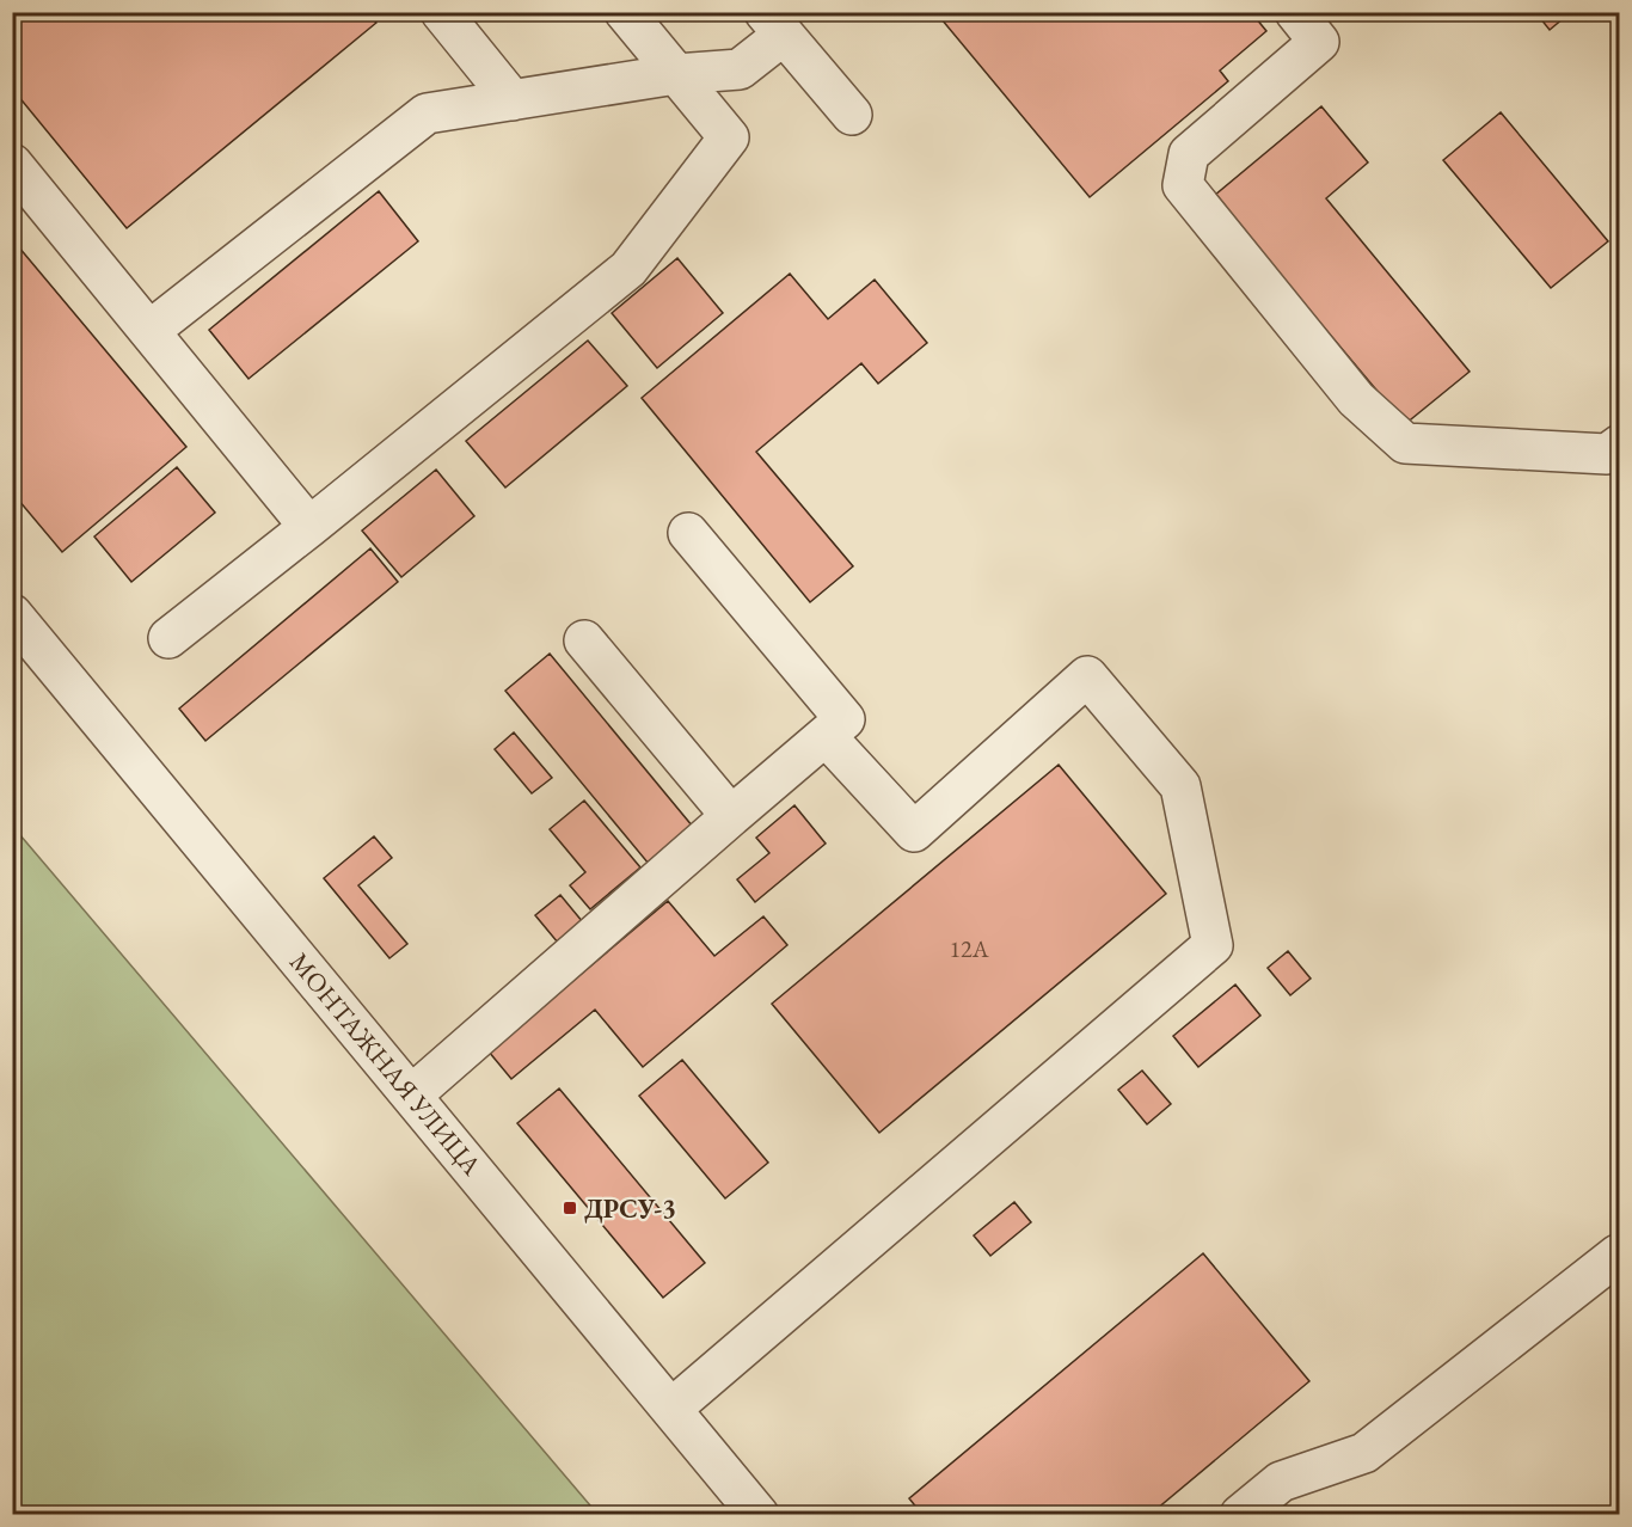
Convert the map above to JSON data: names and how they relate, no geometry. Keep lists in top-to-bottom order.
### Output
{
  "streets": {
    "street": ["МОНТАЖНАЯ УЛИЦА"]
  },
  "places": {
    "transit": ["ДРСУ-3"]
  },
  "house_numbers": ["12А"]
}
